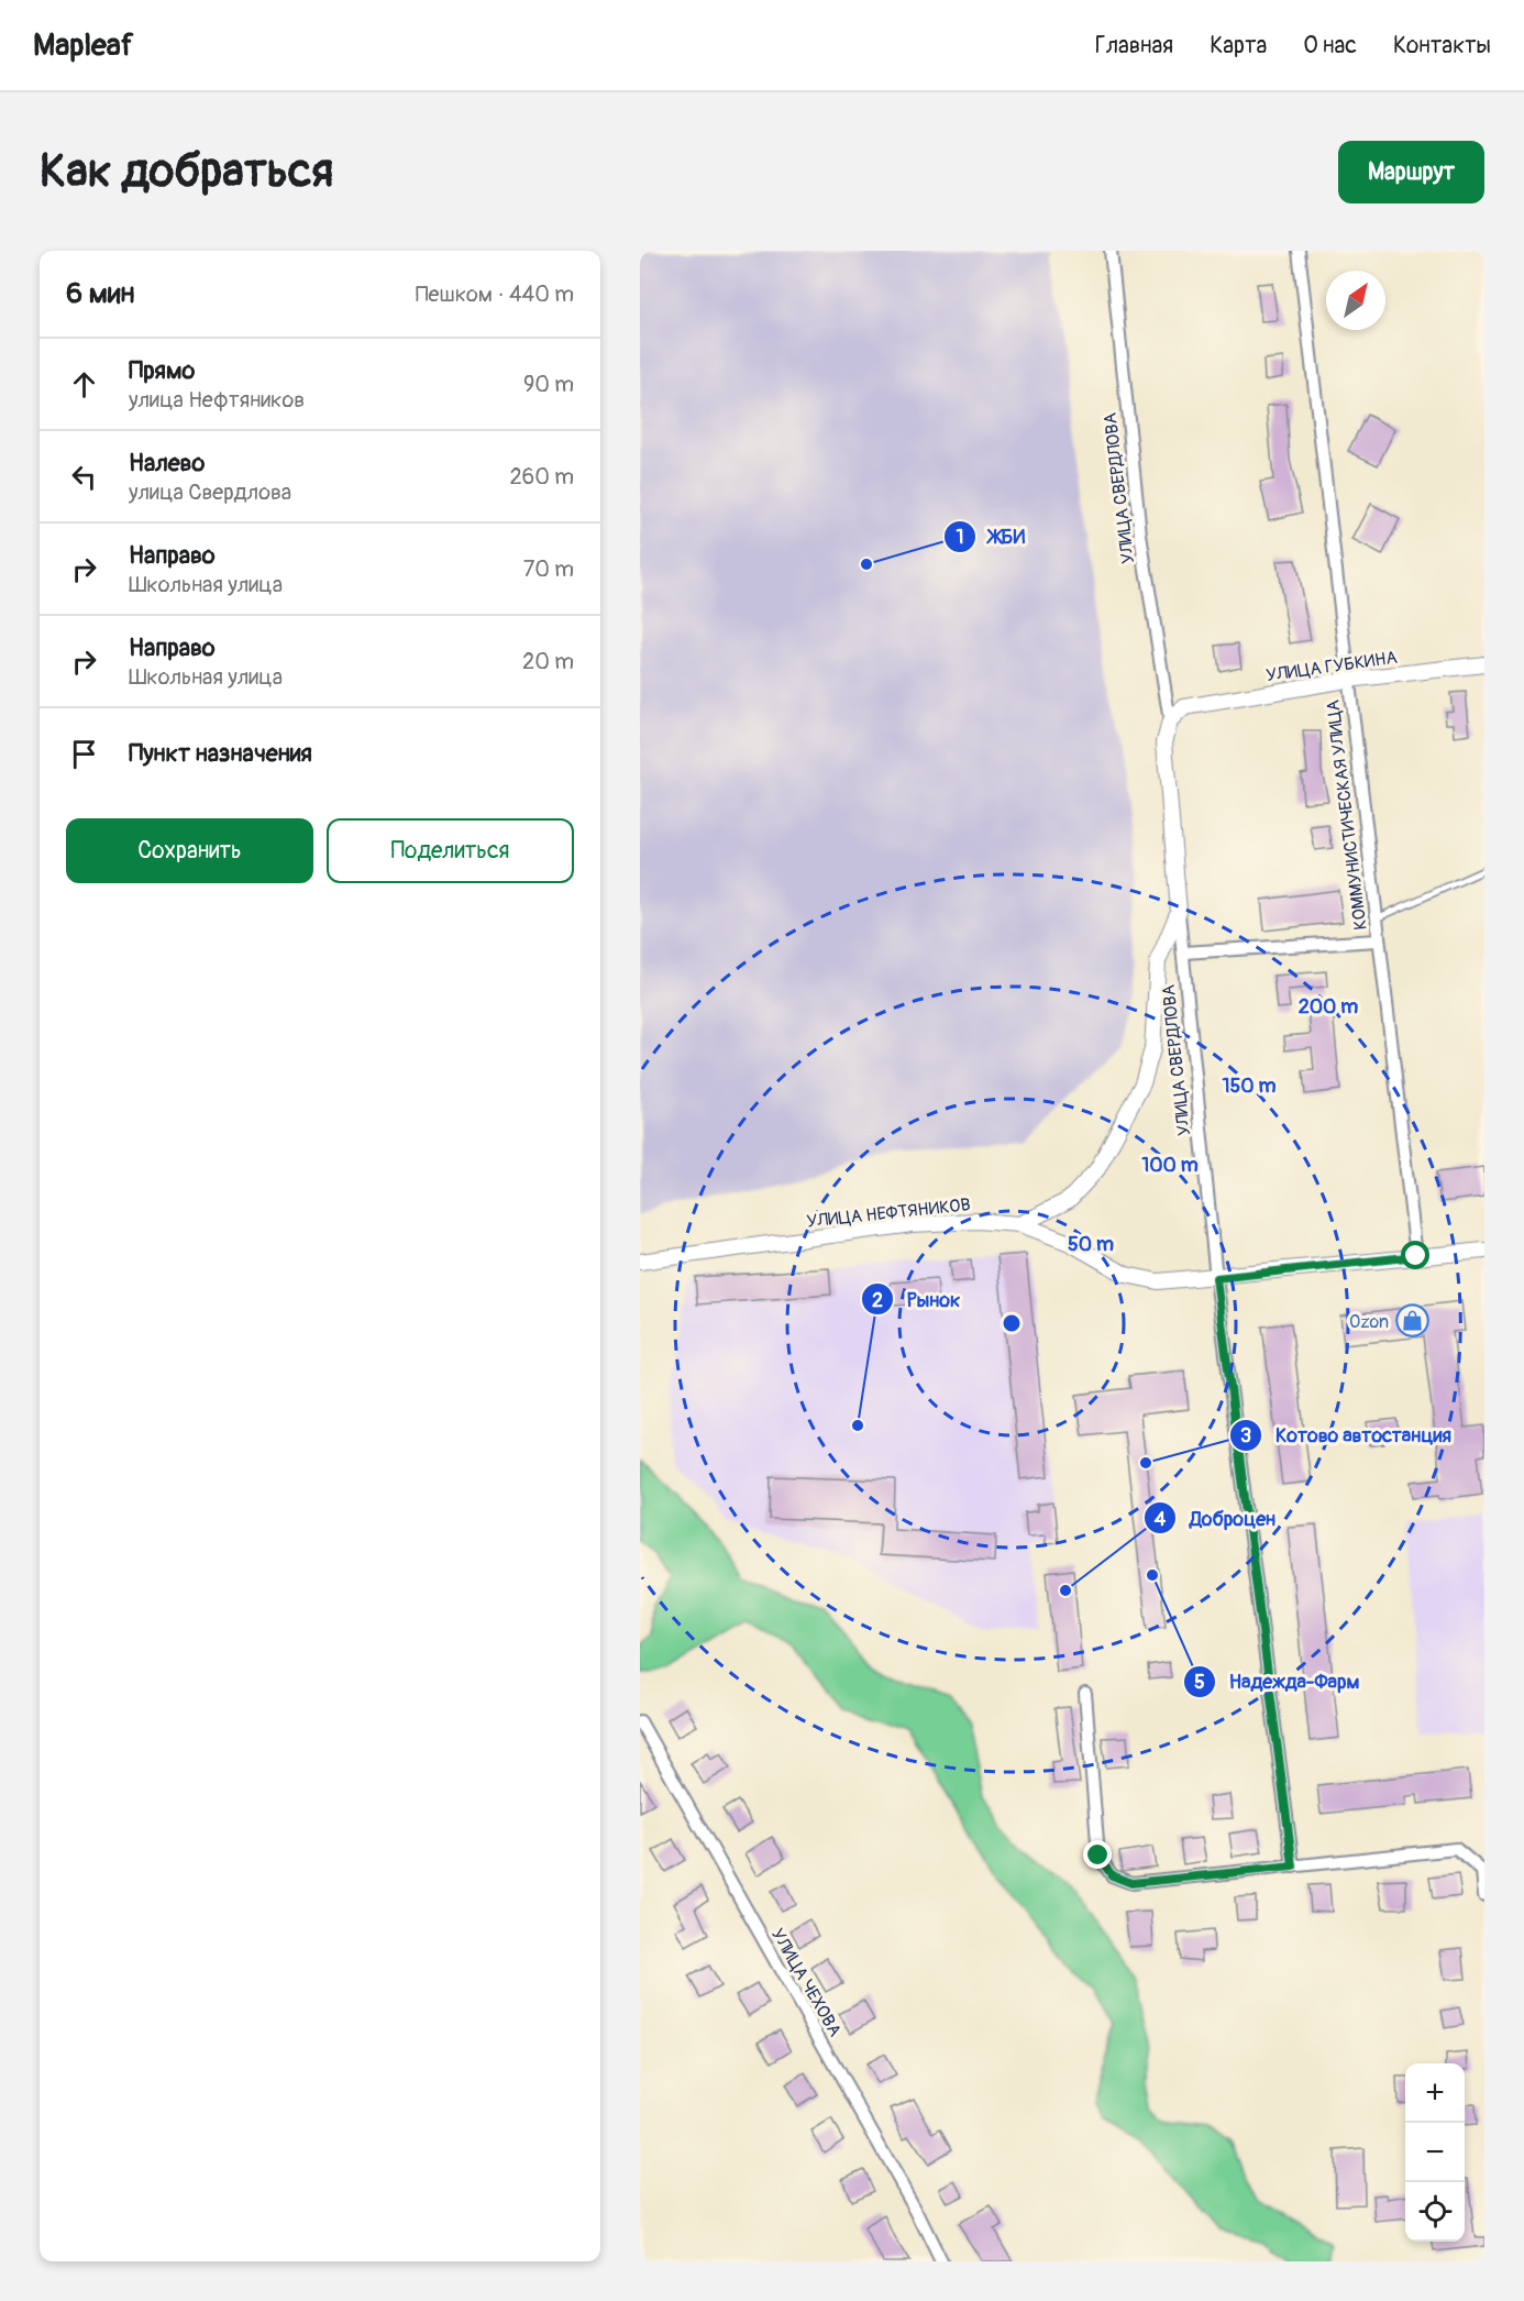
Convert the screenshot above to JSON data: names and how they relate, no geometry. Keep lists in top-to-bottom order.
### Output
{
  "streets": {
    "street": [
      "УЛИЦА СВЕРДЛОВА",
      "УЛИЦА ГУБКИНА",
      "КОММУНИСТИЧЕСКАЯ УЛИЦА",
      "УЛИЦА НЕФТЯНИКОВ",
      "УЛИЦА ЧЕХОВА"
    ]
  },
  "crossings": [
    ["УЛИЦА СВЕРДЛОВА", "УЛИЦА ГУБКИНА"],
    ["УЛИЦА СВЕРДЛОВА", "УЛИЦА НЕФТЯНИКОВ"],
    ["УЛИЦА ГУБКИНА", "КОММУНИСТИЧЕСКАЯ УЛИЦА"],
    ["КОММУНИСТИЧЕСКАЯ УЛИЦА", "УЛИЦА НЕФТЯНИКОВ"]
  ],
  "places": {
    "other": [
      "ЖБИ",
      "Рынок",
      "Котово автостанция",
      "Надежда-Фарм",
      "Доброцен"
    ],
    "shop": ["Ozon"]
  },
  "north": "top right",
  "page": {
    "header": "Mapleaf",
    "nav": [
      "Главная",
      "Карта",
      "О нас",
      "Контакты"
    ],
    "buttons": [
      "Маршрут",
      ["Сохранить", "Поделиться"]
    ],
    "title": "Как добраться",
    "heading": ["6 мин", "Пешком · 440 m"],
    "list": [
      ["Прямо", "улица Нефтяников", "90 m"],
      ["Налево", "улица Свердлова", "260 m"],
      ["Направо", "Школьная улица", "70 m"],
      ["Направо", "Школьная улица", "20 m"],
      "Пункт назначения"
    ],
    "map_buttons": ["+", "−"]
  },
  "rings": [
    "200 m",
    "150 m",
    "100 m",
    "50 m"
  ]
}
